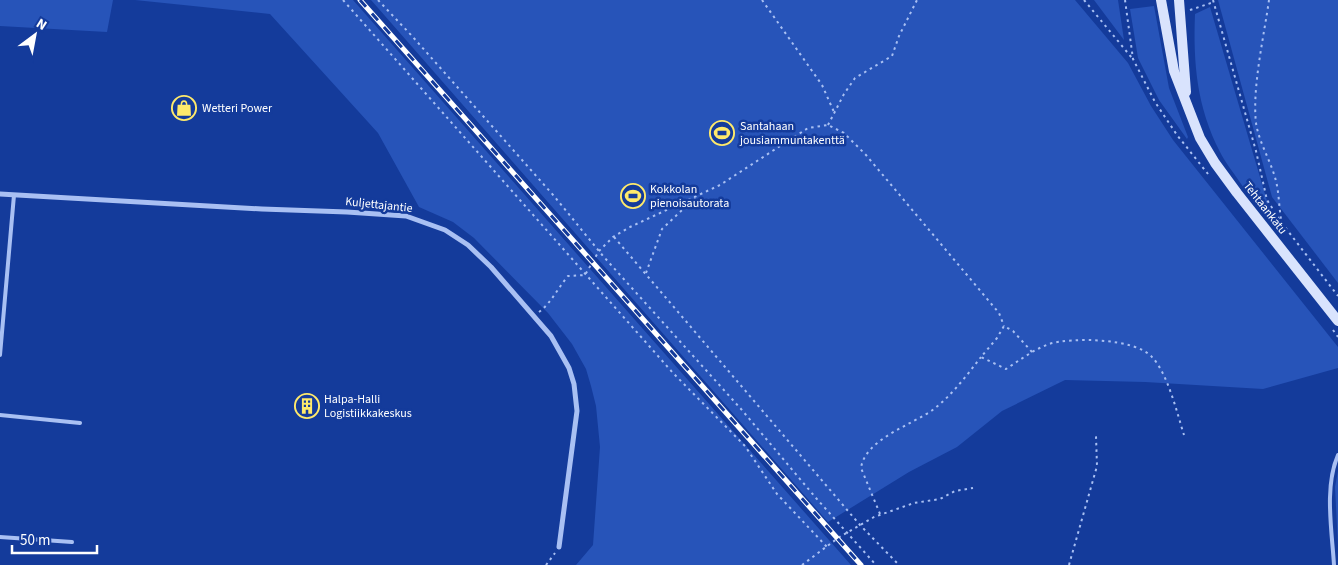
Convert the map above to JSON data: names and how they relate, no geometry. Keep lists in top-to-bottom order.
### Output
{
  "streets": {
    "main road": ["Tehtaankatu"],
    "street": ["Kuljettajantie"]
  },
  "places": {
    "shop": ["Wetteri Power"],
    "sports": ["Santahaan jousiammuntakenttä", "Kokkolan pienoisautorata"],
    "building": ["Halpa-Halli Logistiikkakeskus"]
  },
  "scale_bar": "50 m",
  "north": "top right"
}
